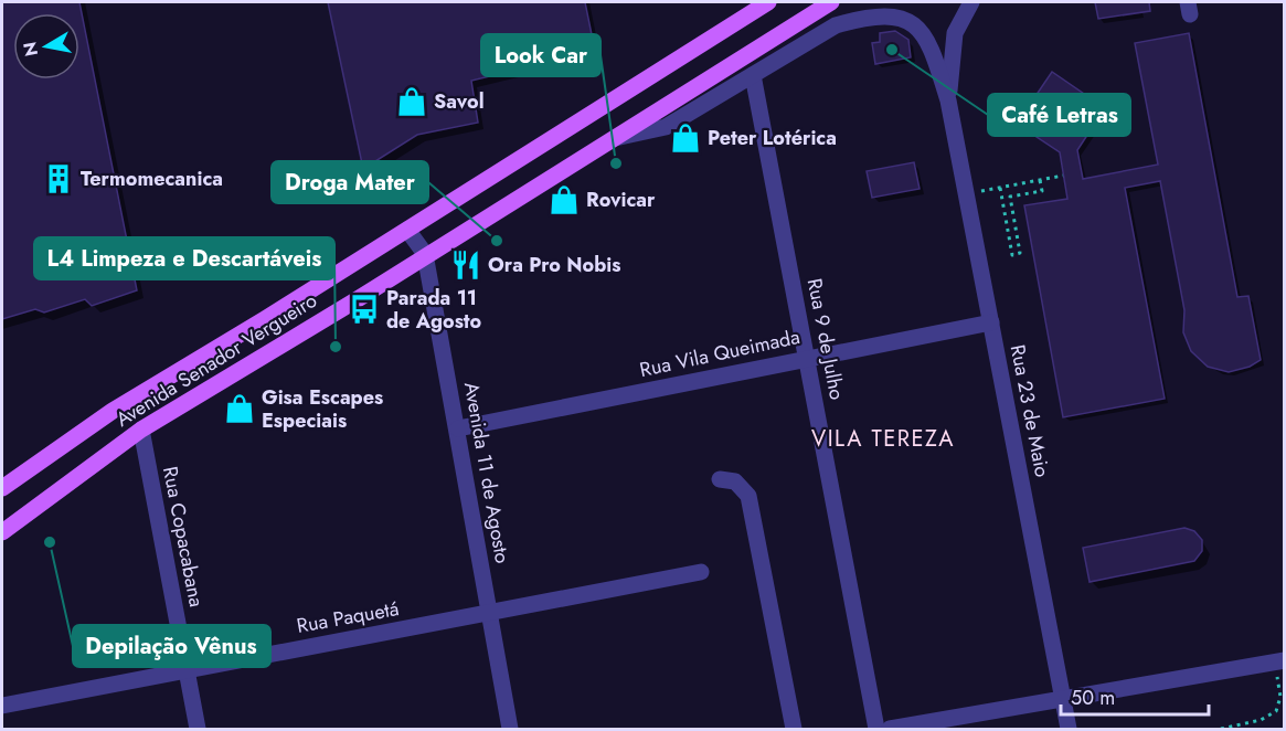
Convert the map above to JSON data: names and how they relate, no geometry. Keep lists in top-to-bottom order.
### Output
{
  "streets": {
    "main road": ["Avenida Senador Vergueiro"],
    "street": [
      "Rua 9 de Julho",
      "Rua Vila Queimada",
      "Rua 23 de Maio",
      "Avenida 11 de Agosto",
      "Rua Copacabana",
      "Rua Paquetá"
    ]
  },
  "crossings": [
    ["Rua 9 de Julho", "Rua Vila Queimada"],
    ["Rua 9 de Julho", "Rua 23 de Maio"],
    ["Rua Vila Queimada", "Rua 23 de Maio"],
    ["Rua Vila Queimada", "Avenida 11 de Agosto"],
    ["Avenida Senador Vergueiro", "Avenida 11 de Agosto"],
    ["Avenida Senador Vergueiro", "Rua Copacabana"],
    ["Avenida 11 de Agosto", "Rua Paquetá"],
    ["Rua Copacabana", "Rua Paquetá"]
  ],
  "districts": ["VILA TEREZA"],
  "places": {
    "other": [
      "Café Letras",
      "Look Car",
      "Droga Mater",
      "L4 Limpeza e Descartáveis",
      "Depilação Vênus"
    ],
    "shop": [
      "Savol",
      "Peter Lotérica",
      "Rovicar",
      "Gisa Escapes Especiais"
    ],
    "building": ["Termomecanica"],
    "restaurant": ["Ora Pro Nobis"],
    "bus stop": ["Parada 11 de Agosto"]
  },
  "scale_bar": "50 m",
  "north": "left"
}
